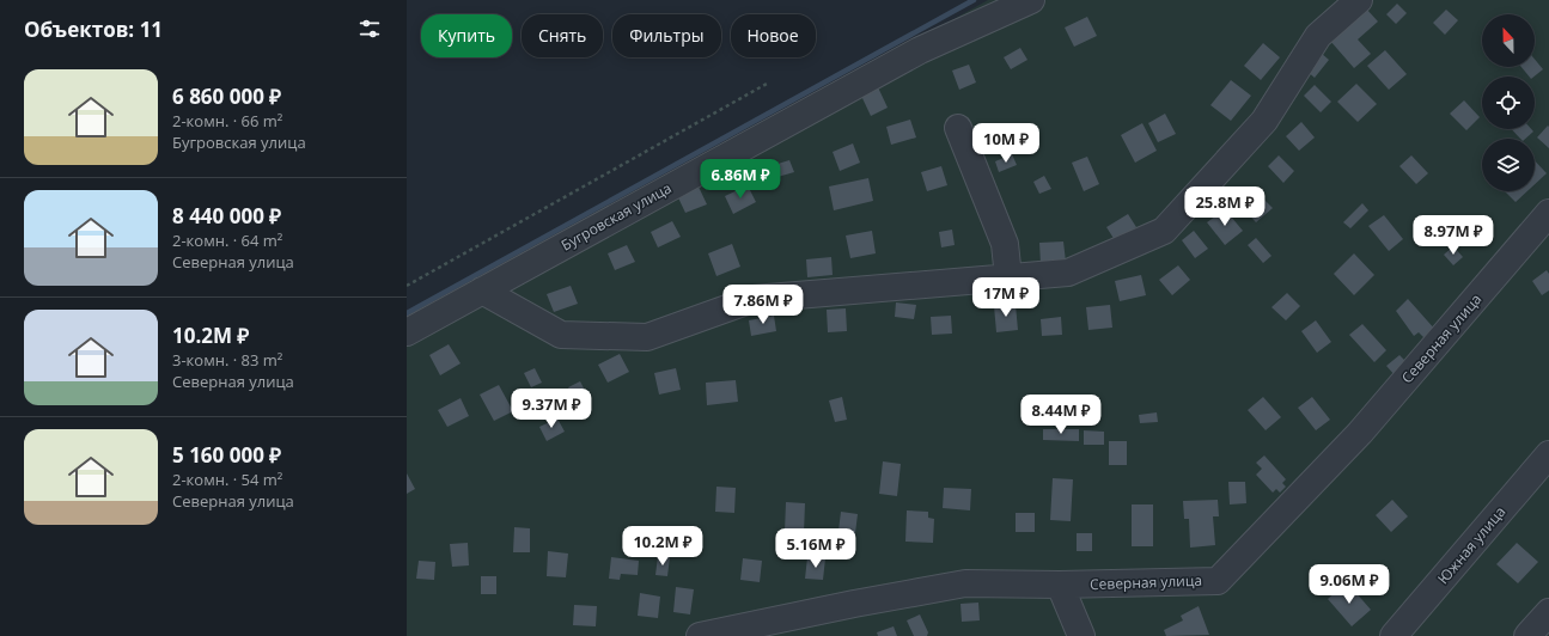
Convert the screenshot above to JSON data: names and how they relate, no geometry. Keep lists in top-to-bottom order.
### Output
{
  "streets": {
    "street": ["Бугровская улица", "Северная улица", "Южная улица"]
  },
  "north": "top",
  "page": {
    "heading": "Объектов: 11",
    "chip": [
      "Купить",
      "Снять",
      "Фильтры",
      "Новое"
    ],
    "list": [
      {
        "name": "6 860 000 ₽",
        "note": "2-комн. · 66 m² · Бугровская улица"
      },
      {
        "name": "8 440 000 ₽",
        "note": "2-комн. · 64 m² · Северная улица"
      },
      {
        "name": "10.2M ₽",
        "note": "3-комн. · 83 m² · Северная улица"
      },
      {
        "name": "5 160 000 ₽",
        "note": "2-комн. · 54 m² · Северная улица"
      }
    ],
    "price": [
      "10M ₽",
      "6.86M ₽",
      "25.8M ₽",
      "8.97M ₽",
      "17M ₽",
      "7.86M ₽",
      "9.37M ₽",
      "8.44M ₽",
      "10.2M ₽",
      "5.16M ₽",
      "9.06M ₽"
    ]
  }
}
